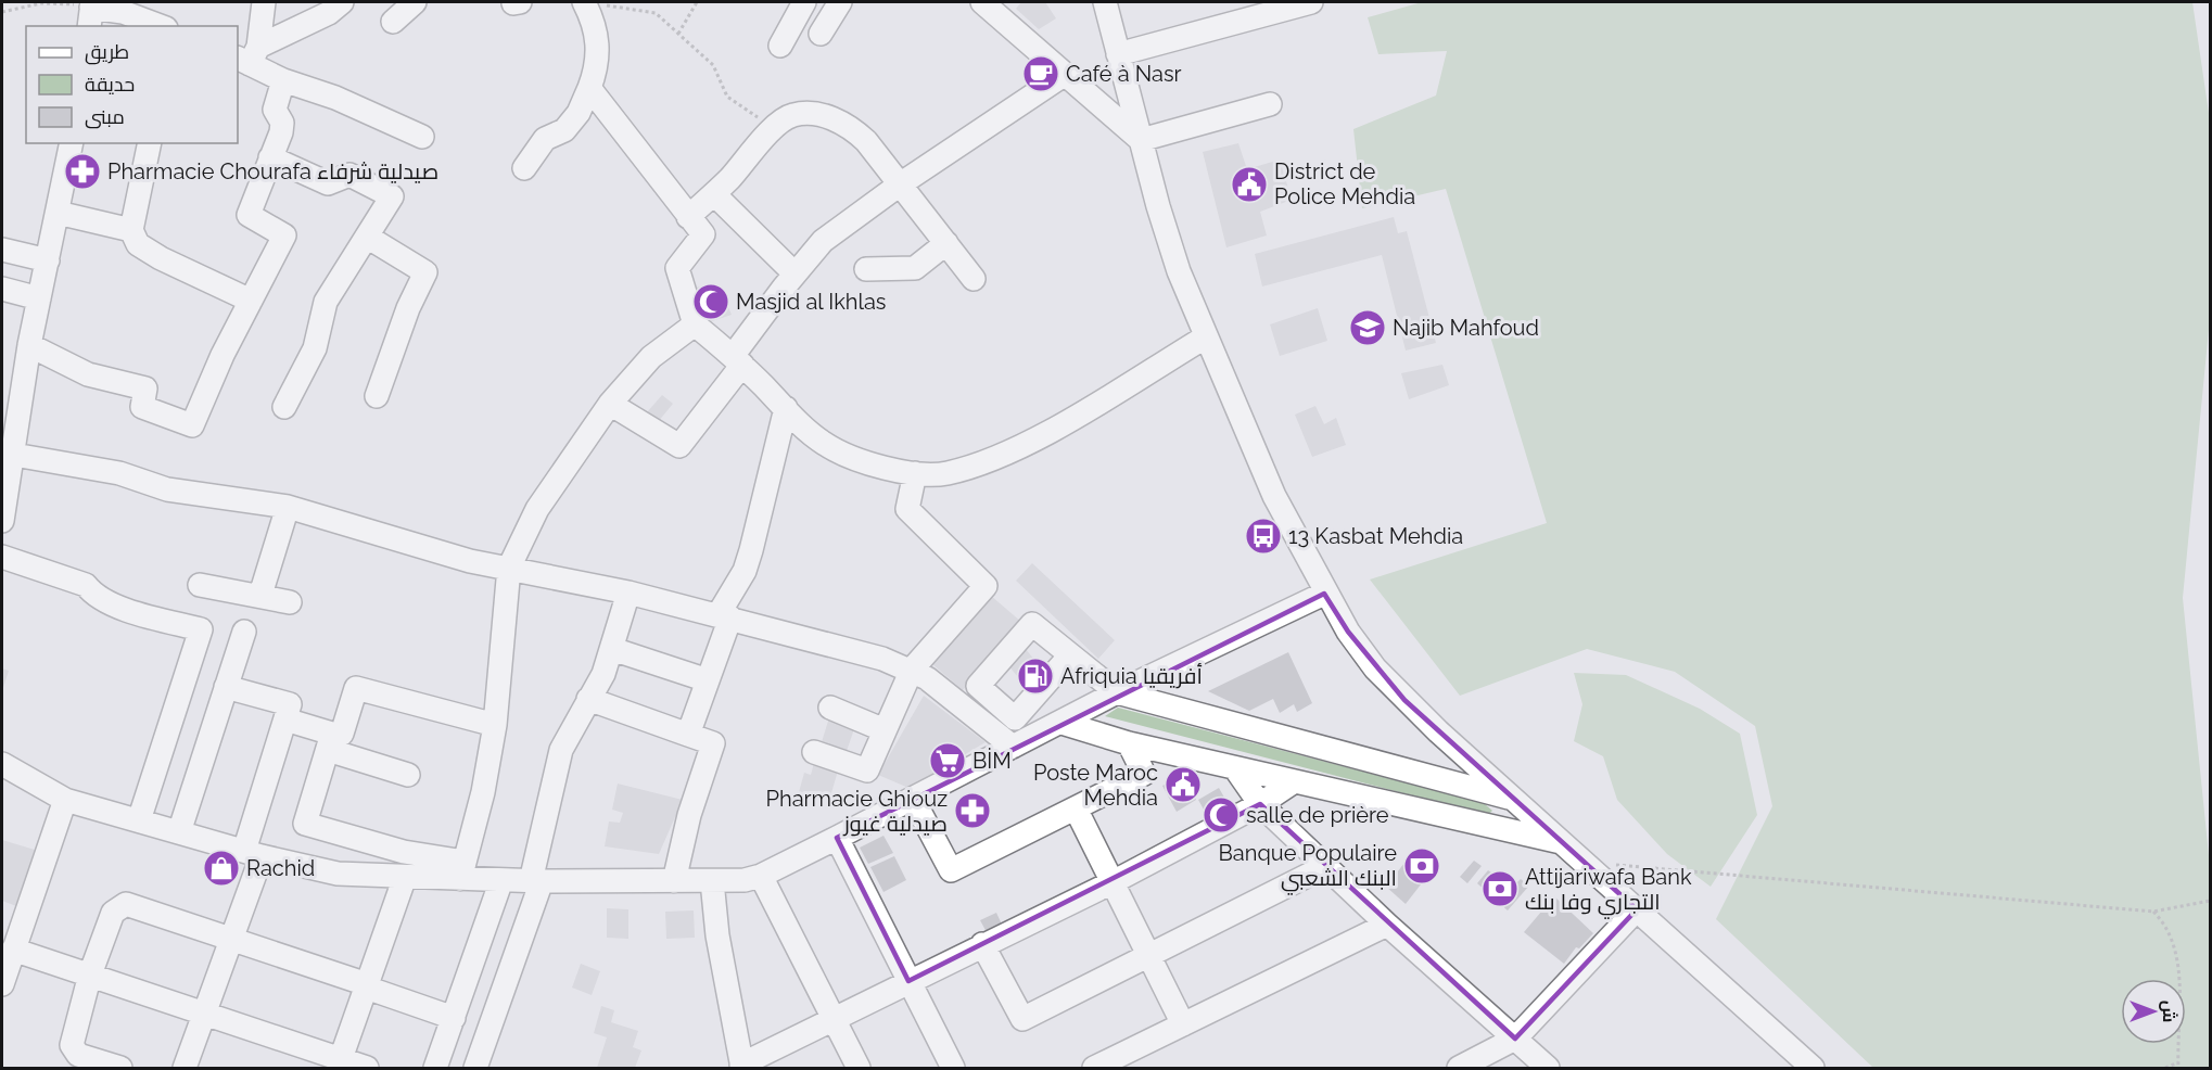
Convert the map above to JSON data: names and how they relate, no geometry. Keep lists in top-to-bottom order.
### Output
{
  "places": {
    "cafe": ["Café à Nasr"],
    "pharmacy": ["Pharmacie Chourafa صيدلية شرفاء", "Pharmacie Ghiouz صيدلية غيوز"],
    "public building": ["District de Police Mehdia", "Poste Maroc Mehdia"],
    "mosque": ["Masjid al Ikhlas", "salle de prière"],
    "school or university": ["Najib Mahfoud"],
    "bus stop": ["13 Kasbat Mehdia"],
    "fuel station": ["Afriquia أفريقيا"],
    "supermarket": ["BİM"],
    "bank": ["Banque Populaire البنك الشعبي", "Attijariwafa Bank التجاري وفا بنك"],
    "shop": ["Rachid"]
  },
  "legend": ["طريق", "حديقة", "مبنى"],
  "north": "right"
}
